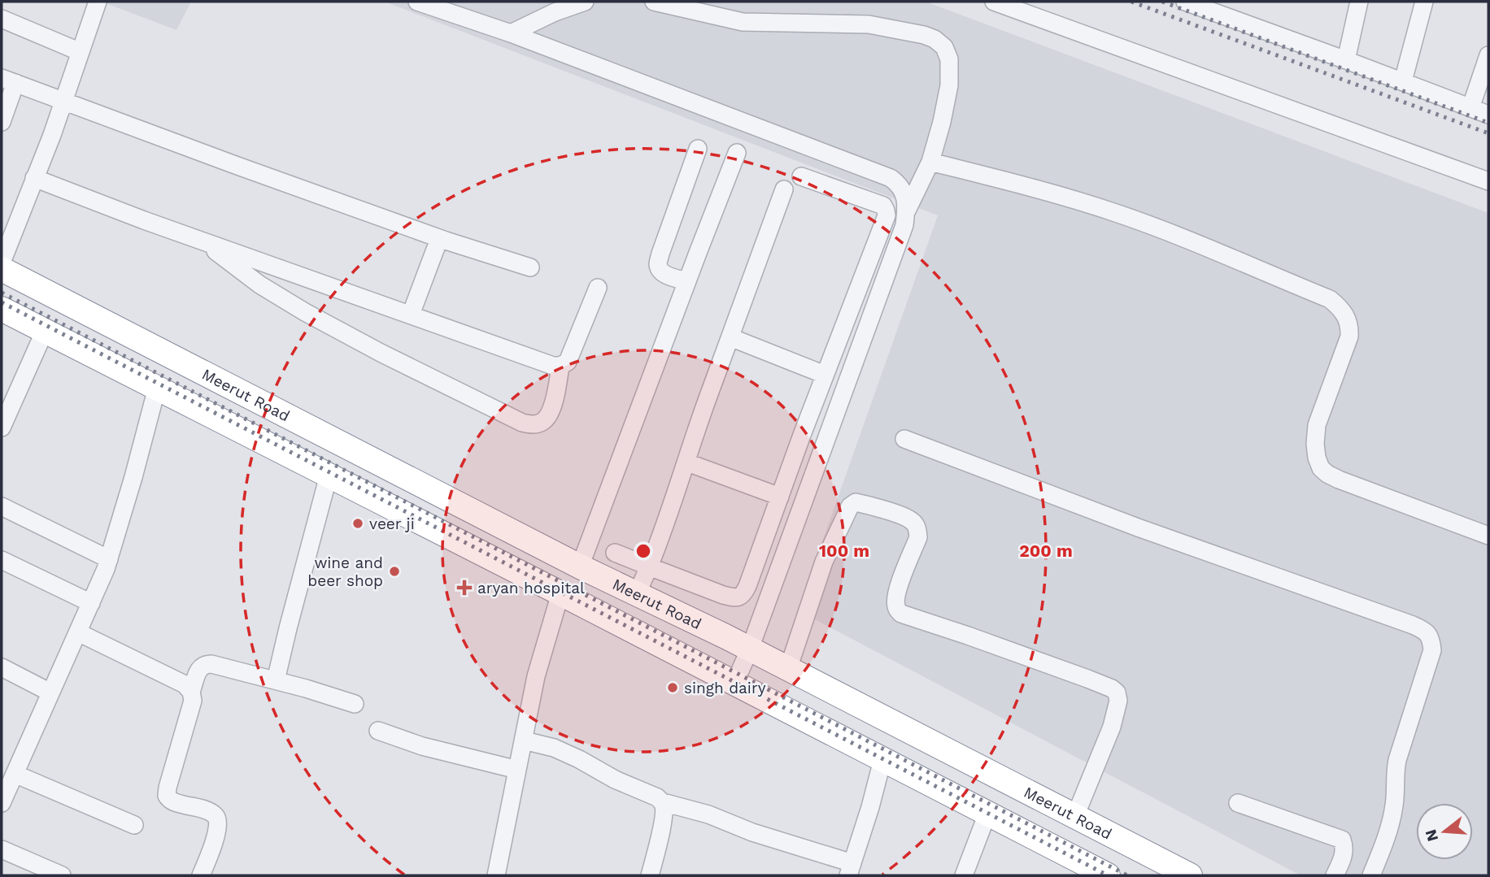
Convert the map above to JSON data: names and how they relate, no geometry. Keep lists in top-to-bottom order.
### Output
{
  "streets": {
    "highway": ["Meerut Road"]
  },
  "places": {
    "other": ["veer ji", "wine and beer shop", "singh dairy"],
    "health": ["aryan hospital"]
  },
  "north": "left",
  "rings": ["100 m", "200 m"]
}
